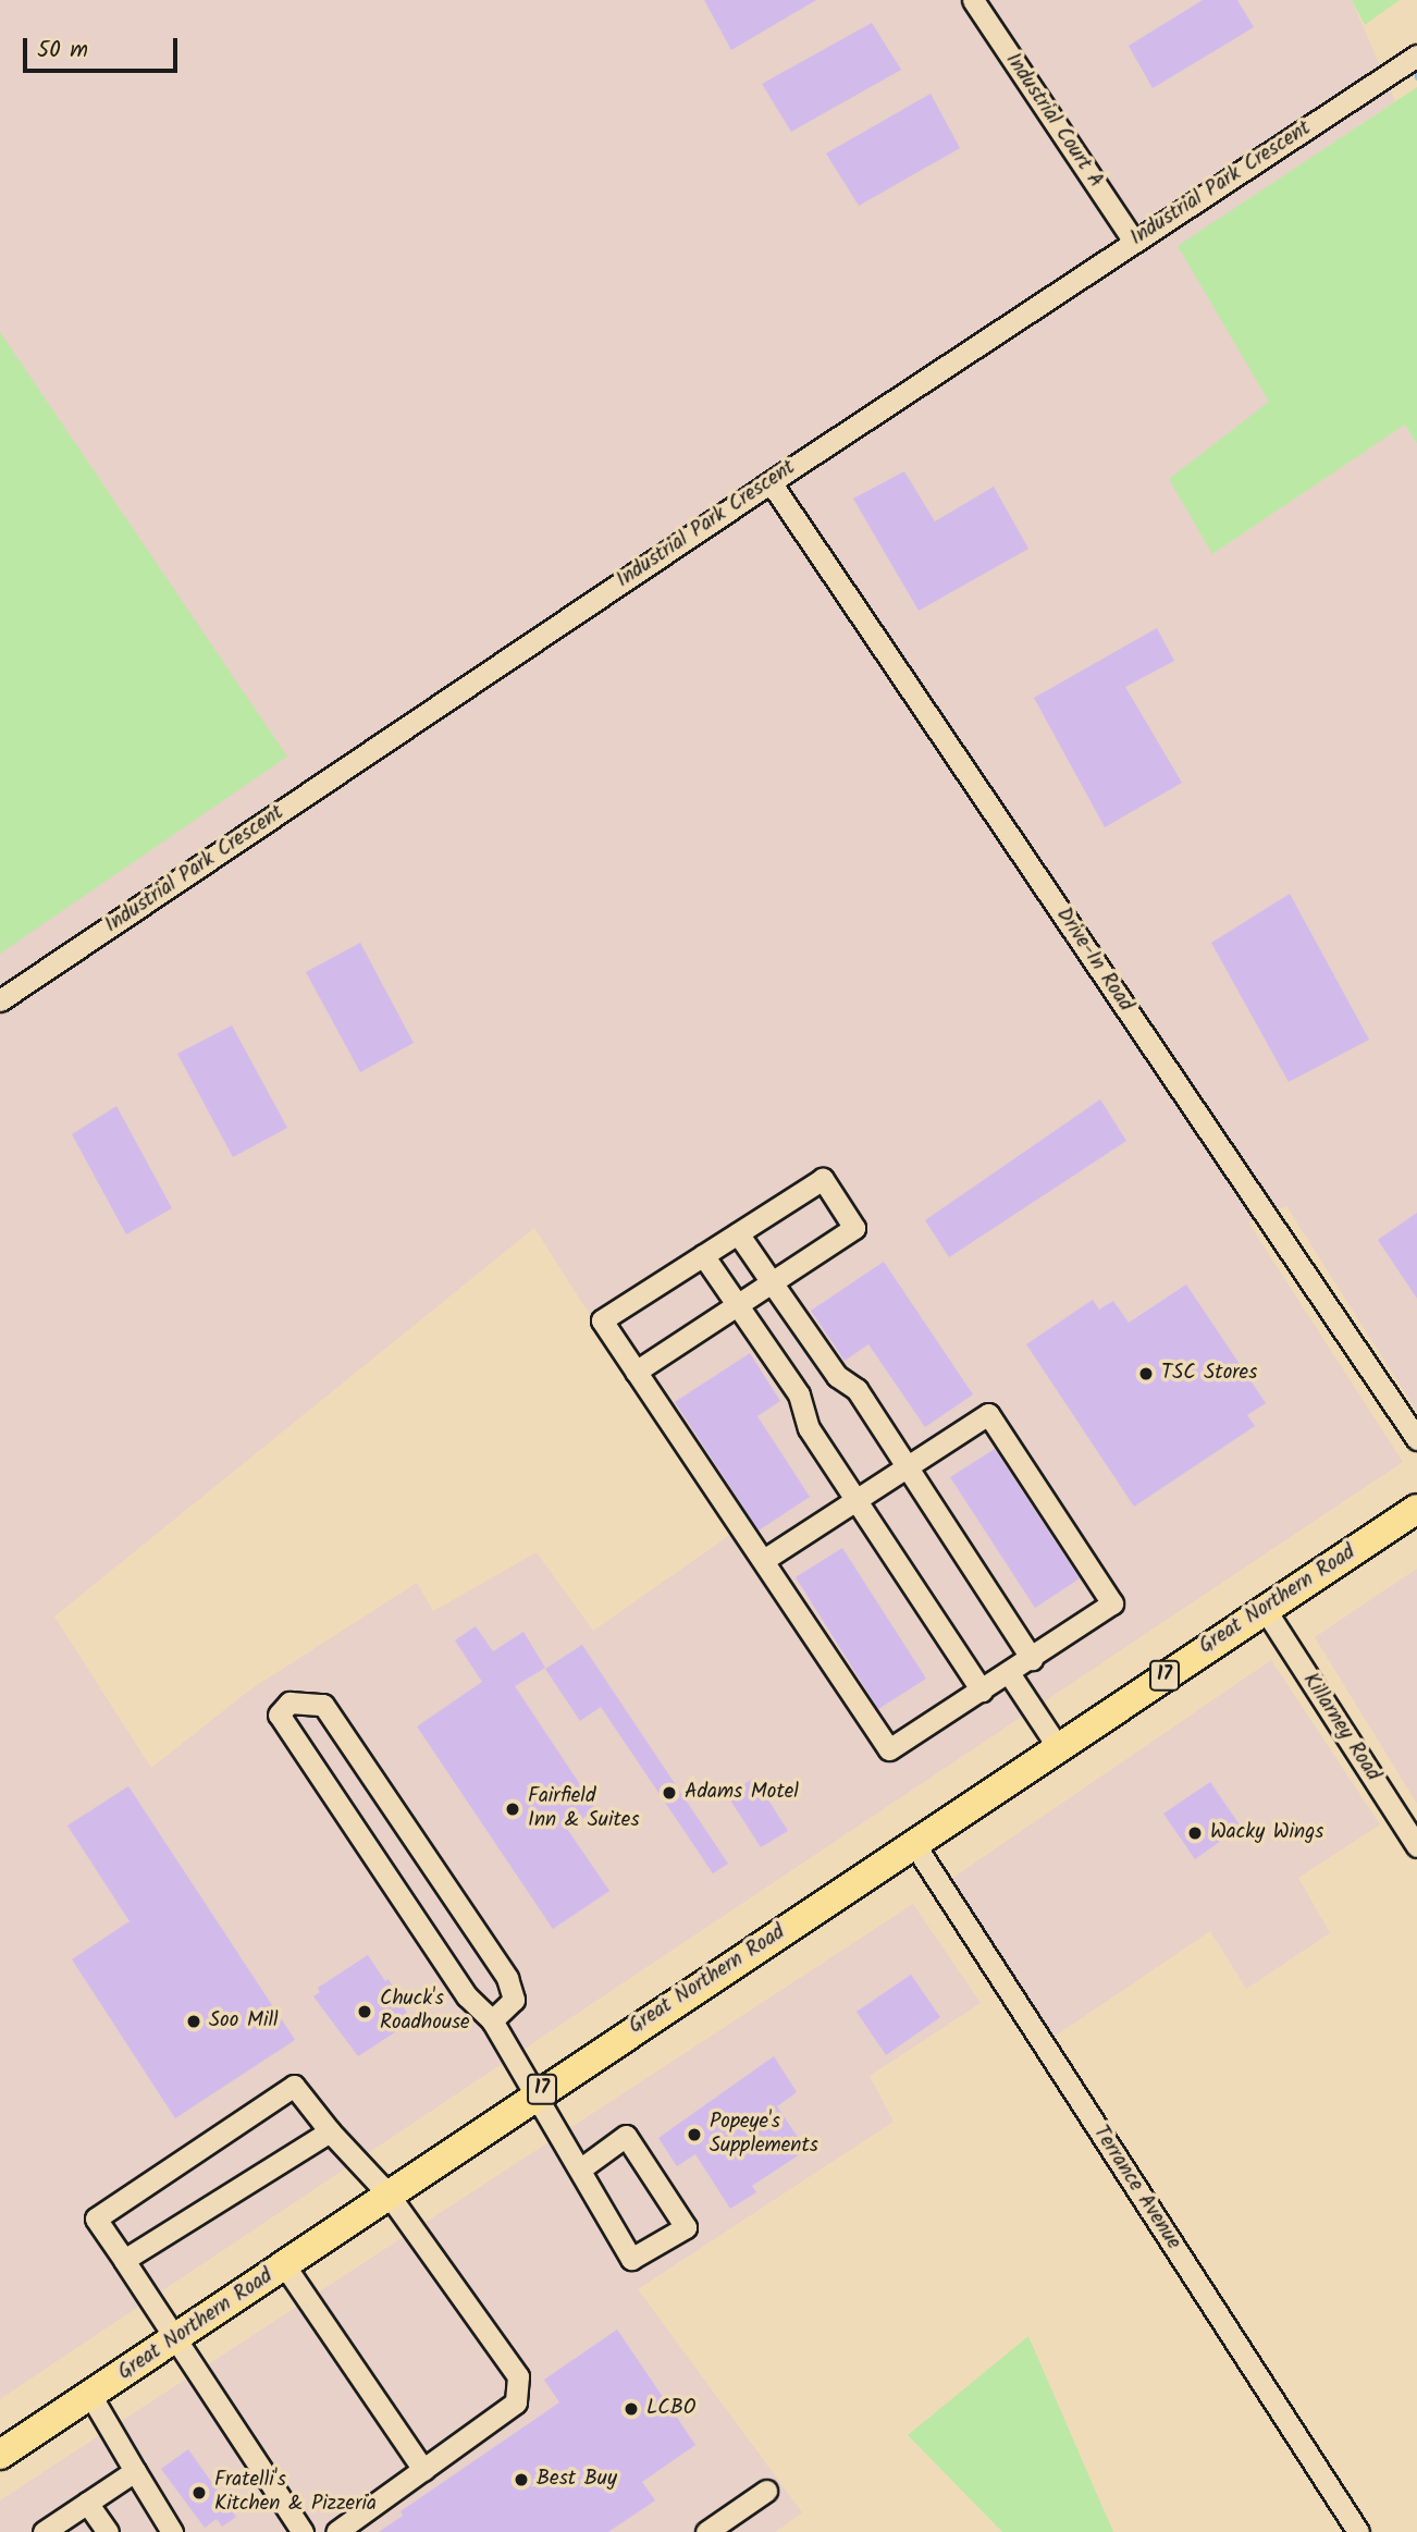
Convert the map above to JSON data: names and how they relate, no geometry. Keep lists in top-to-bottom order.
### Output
{
  "streets": {
    "highway": ["Great Northern Road", "17"],
    "street": [
      "Industrial Court A",
      "Industrial Park Crescent",
      "Drive-In Road",
      "Killarney Road",
      "Terrance Avenue"
    ]
  },
  "crossings": [
    ["Industrial Court A", "Industrial Park Crescent"],
    ["Industrial Park Crescent", "Drive-In Road"],
    ["Great Northern Road", "Killarney Road"],
    ["Great Northern Road", "Terrance Avenue"]
  ],
  "places": [
    "TSC Stores",
    "Adams Motel",
    "Fairfield Inn & Suites",
    "Wacky Wings",
    "Chuck's Roadhouse",
    "Soo Mill",
    "Popeye's Supplements",
    "LCBO",
    "Best Buy",
    "Fratelli's Kitchen & Pizzeria"
  ],
  "scale_bar": "50 m"
}
